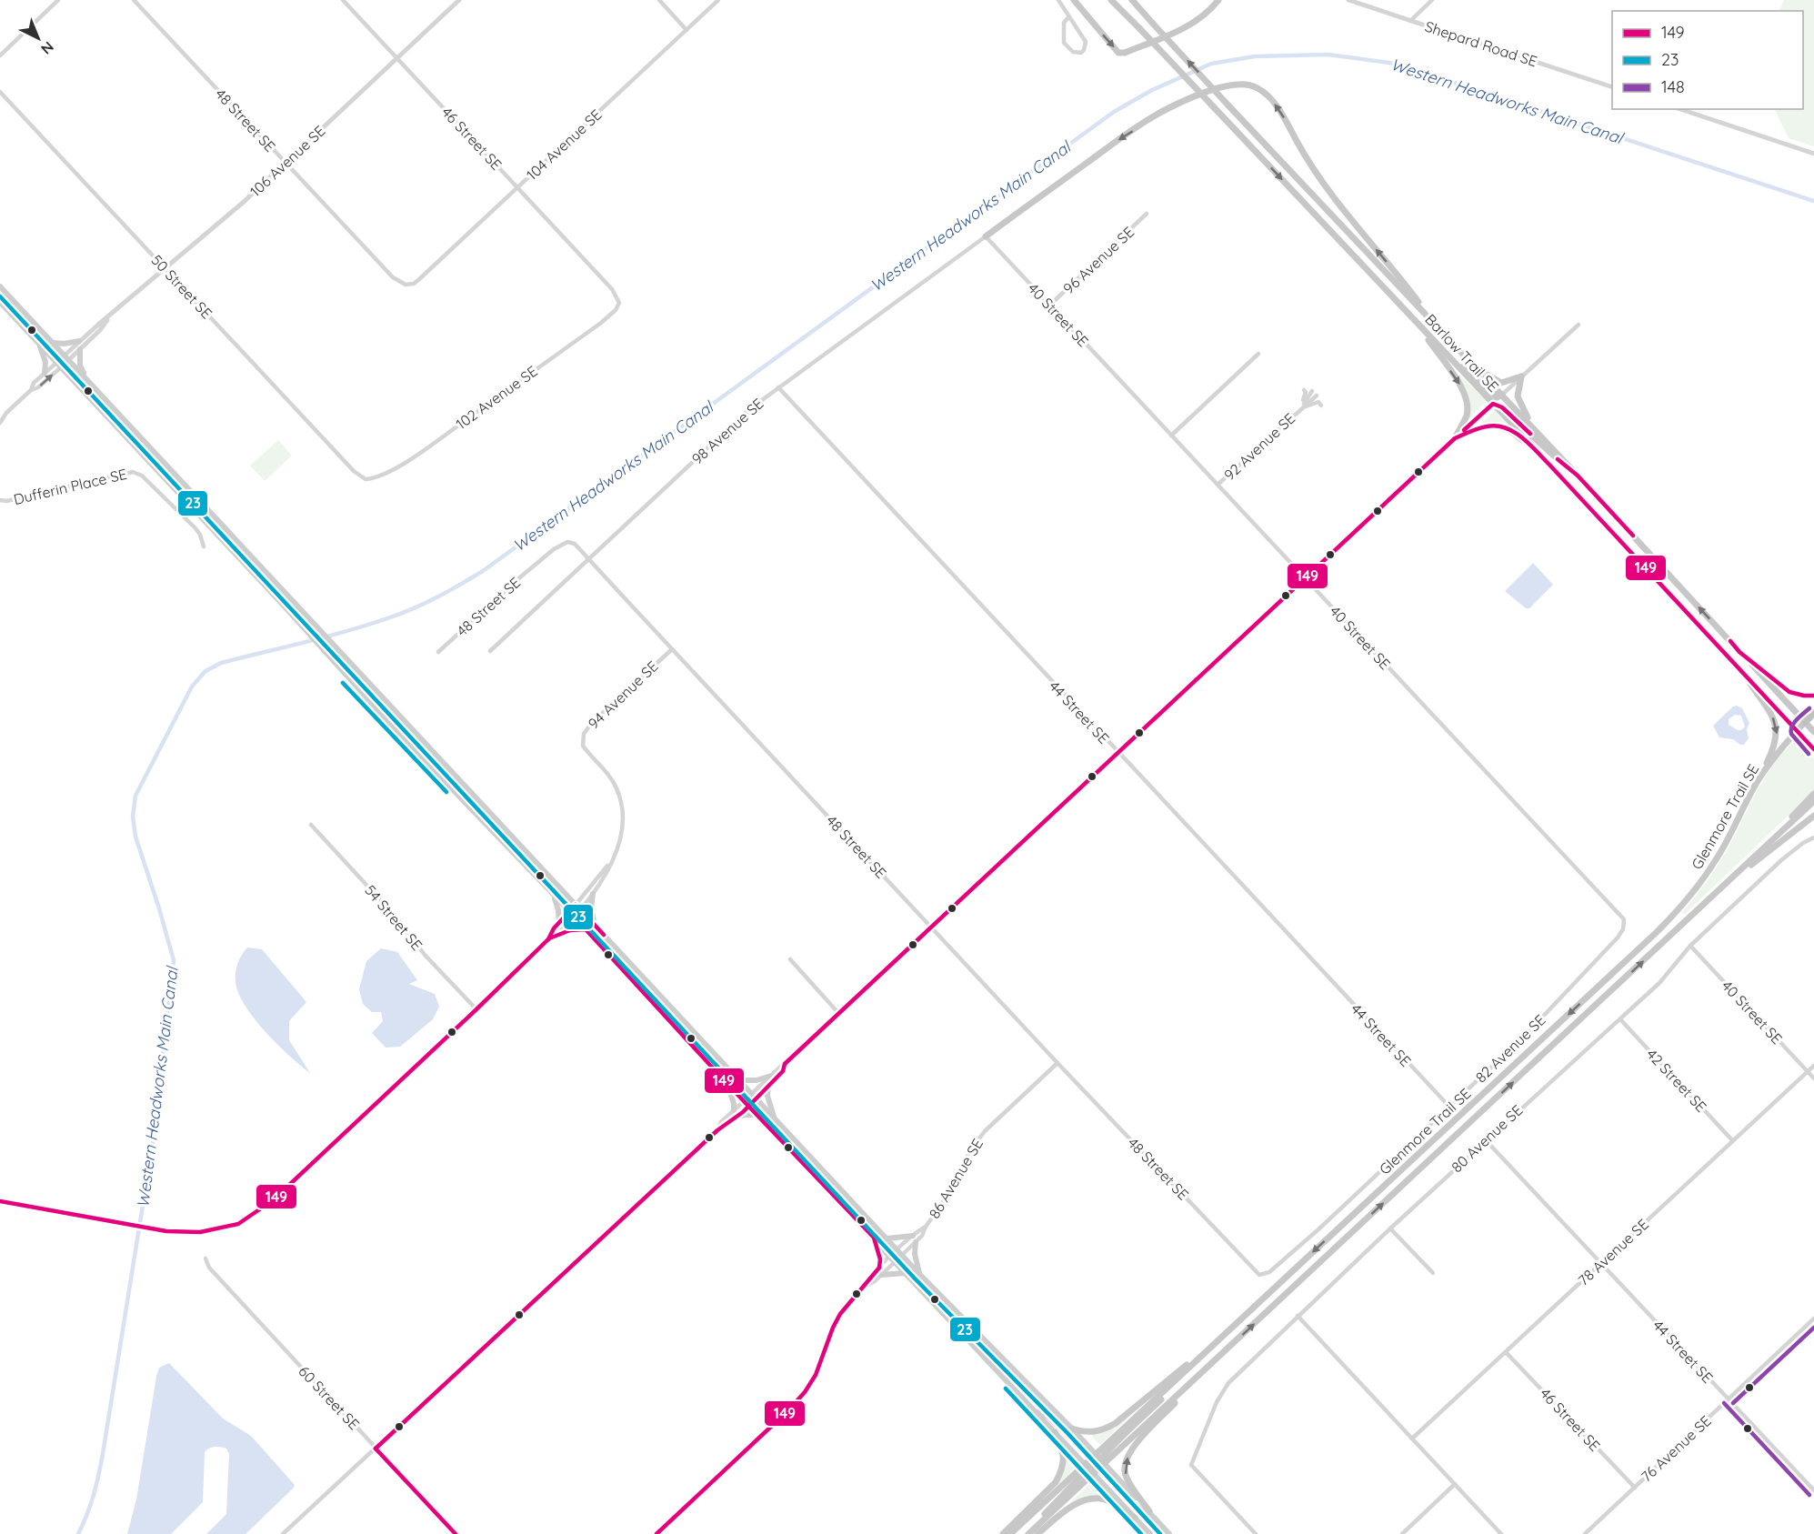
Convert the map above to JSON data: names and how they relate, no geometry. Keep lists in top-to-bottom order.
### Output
{
  "streets": {
    "highway": ["Glenmore Trail SE"],
    "main road": ["Barlow Trail SE"],
    "street": [
      "Shepard Road SE",
      "48 Street SE",
      "46 Street SE",
      "104 Avenue SE",
      "106 Avenue SE",
      "96 Avenue SE",
      "50 Street SE",
      "40 Street SE",
      "102 Avenue SE",
      "98 Avenue SE",
      "92 Avenue SE",
      "Dufferin Place SE",
      "94 Avenue SE",
      "44 Street SE",
      "54 Street SE",
      "82 Avenue SE",
      "42 Street SE",
      "80 Avenue SE",
      "86 Avenue SE",
      "78 Avenue SE",
      "60 Street SE",
      "76 Avenue SE"
    ]
  },
  "crossings": [
    ["48 Street SE", "104 Avenue SE"],
    ["48 Street SE", "106 Avenue SE"],
    ["48 Street SE", "98 Avenue SE"],
    ["48 Street SE", "94 Avenue SE"],
    ["48 Street SE", "82 Avenue SE"],
    ["48 Street SE", "86 Avenue SE"],
    ["46 Street SE", "104 Avenue SE"],
    ["46 Street SE", "106 Avenue SE"],
    ["46 Street SE", "102 Avenue SE"],
    ["46 Street SE", "78 Avenue SE"],
    ["46 Street SE", "76 Avenue SE"],
    ["106 Avenue SE", "50 Street SE"],
    ["96 Avenue SE", "40 Street SE"],
    ["50 Street SE", "102 Avenue SE"],
    ["40 Street SE", "98 Avenue SE"],
    ["40 Street SE", "92 Avenue SE"],
    ["40 Street SE", "82 Avenue SE"],
    ["40 Street SE", "80 Avenue SE"],
    ["40 Street SE", "78 Avenue SE"],
    ["Barlow Trail SE", "Glenmore Trail SE"],
    ["98 Avenue SE", "44 Street SE"],
    ["94 Avenue SE", "54 Street SE"],
    ["44 Street SE", "82 Avenue SE"],
    ["44 Street SE", "80 Avenue SE"],
    ["44 Street SE", "78 Avenue SE"],
    ["44 Street SE", "76 Avenue SE"],
    ["42 Street SE", "80 Avenue SE"],
    ["42 Street SE", "78 Avenue SE"]
  ],
  "water": ["Western Headworks Main Canal"],
  "lines": ["transit line 23", "transit line 149", "transit line 148"],
  "legend": ["149", "23", "148"],
  "north": "bottom right"
}
